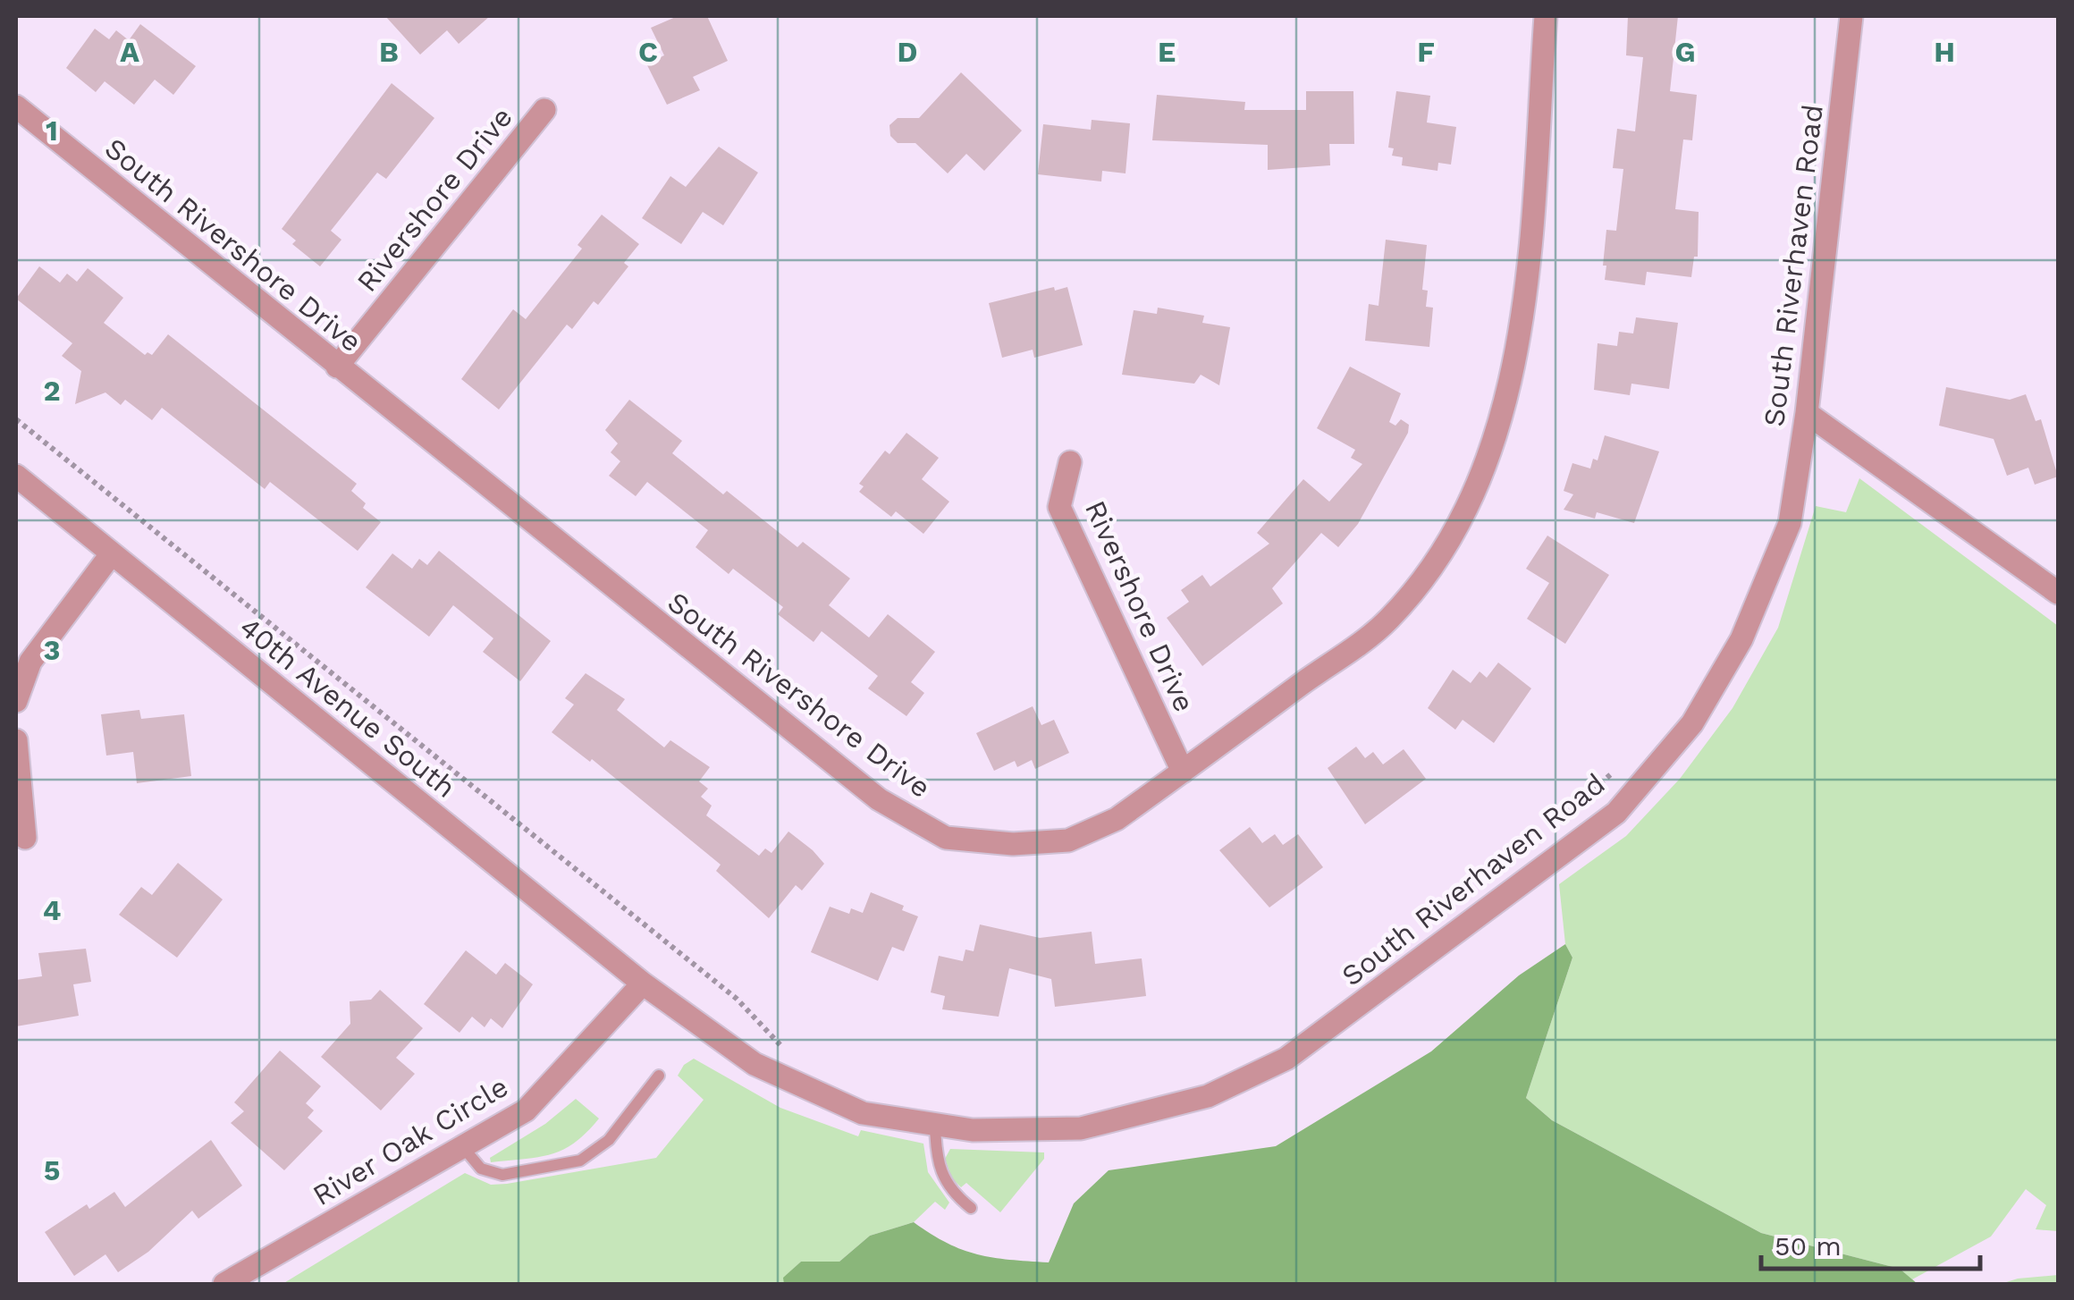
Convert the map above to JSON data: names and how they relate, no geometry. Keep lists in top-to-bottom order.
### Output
{
  "streets": {
    "street": [
      "Rivershore Drive",
      "South Rivershore Drive",
      "South Riverhaven Road",
      "40th Avenue South",
      "River Oak Circle"
    ]
  },
  "crossings": [
    ["Rivershore Drive", "South Rivershore Drive"],
    ["South Riverhaven Road", "40th Avenue South"],
    ["South Riverhaven Road", "River Oak Circle"],
    ["40th Avenue South", "River Oak Circle"]
  ],
  "scale_bar": "50 m",
  "grid": {
    "columns": [
      "A",
      "B",
      "C",
      "D",
      "E",
      "F",
      "G",
      "H"
    ],
    "rows": [
      "1",
      "2",
      "3",
      "4",
      "5"
    ]
  }
}
